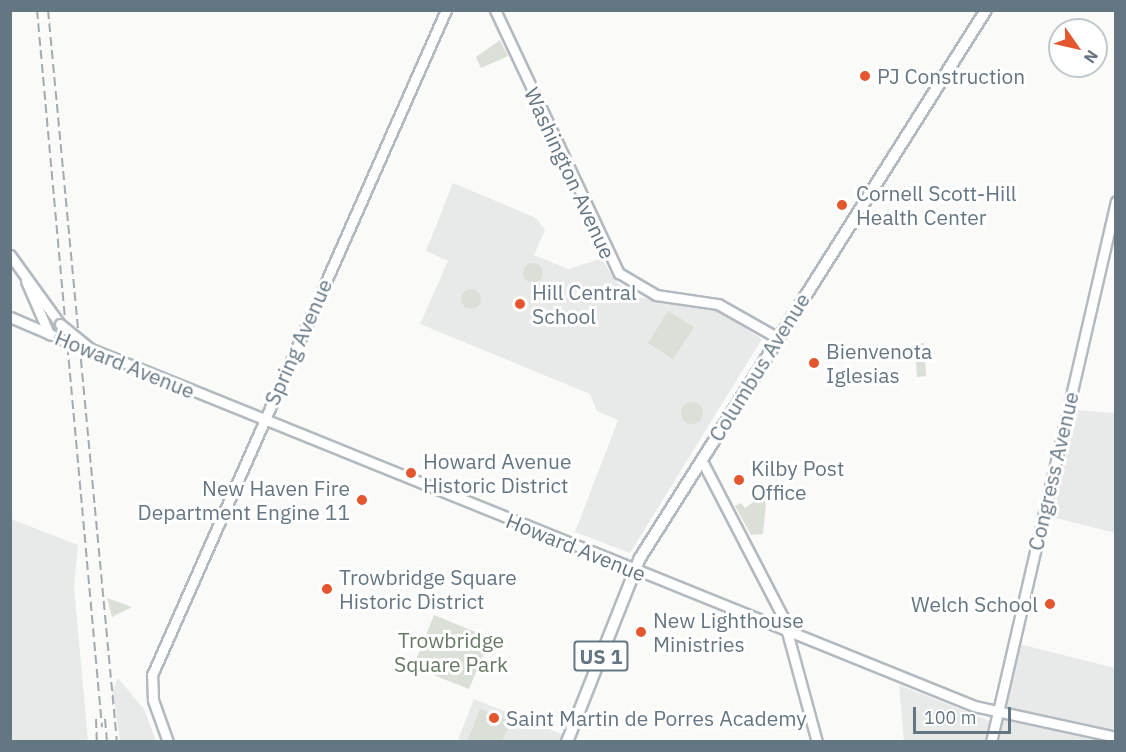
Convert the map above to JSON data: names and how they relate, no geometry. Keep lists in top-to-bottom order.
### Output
{
  "streets": {
    "main road": [
      "Washington Avenue",
      "Spring Avenue",
      "Howard Avenue",
      "Columbus Avenue",
      "Congress Avenue",
      "US 1"
    ]
  },
  "crossings": [
    ["Washington Avenue", "Columbus Avenue"],
    ["Spring Avenue", "Howard Avenue"],
    ["Howard Avenue", "Columbus Avenue"],
    ["Howard Avenue", "Congress Avenue"]
  ],
  "parks": ["Trowbridge Square Park"],
  "places": [
    "PJ Construction",
    "Cornell Scott-Hill Health Center",
    "Hill Central School",
    "Bienvenota Iglesias",
    "Howard Avenue Historic District",
    "Kilby Post Office",
    "New Haven Fire Department Engine 11",
    "Trowbridge Square Historic District",
    "Welch School",
    "New Lighthouse Ministries",
    "Saint Martin de Porres Academy"
  ],
  "scale_bar": "100 m",
  "north": "bottom right"
}
